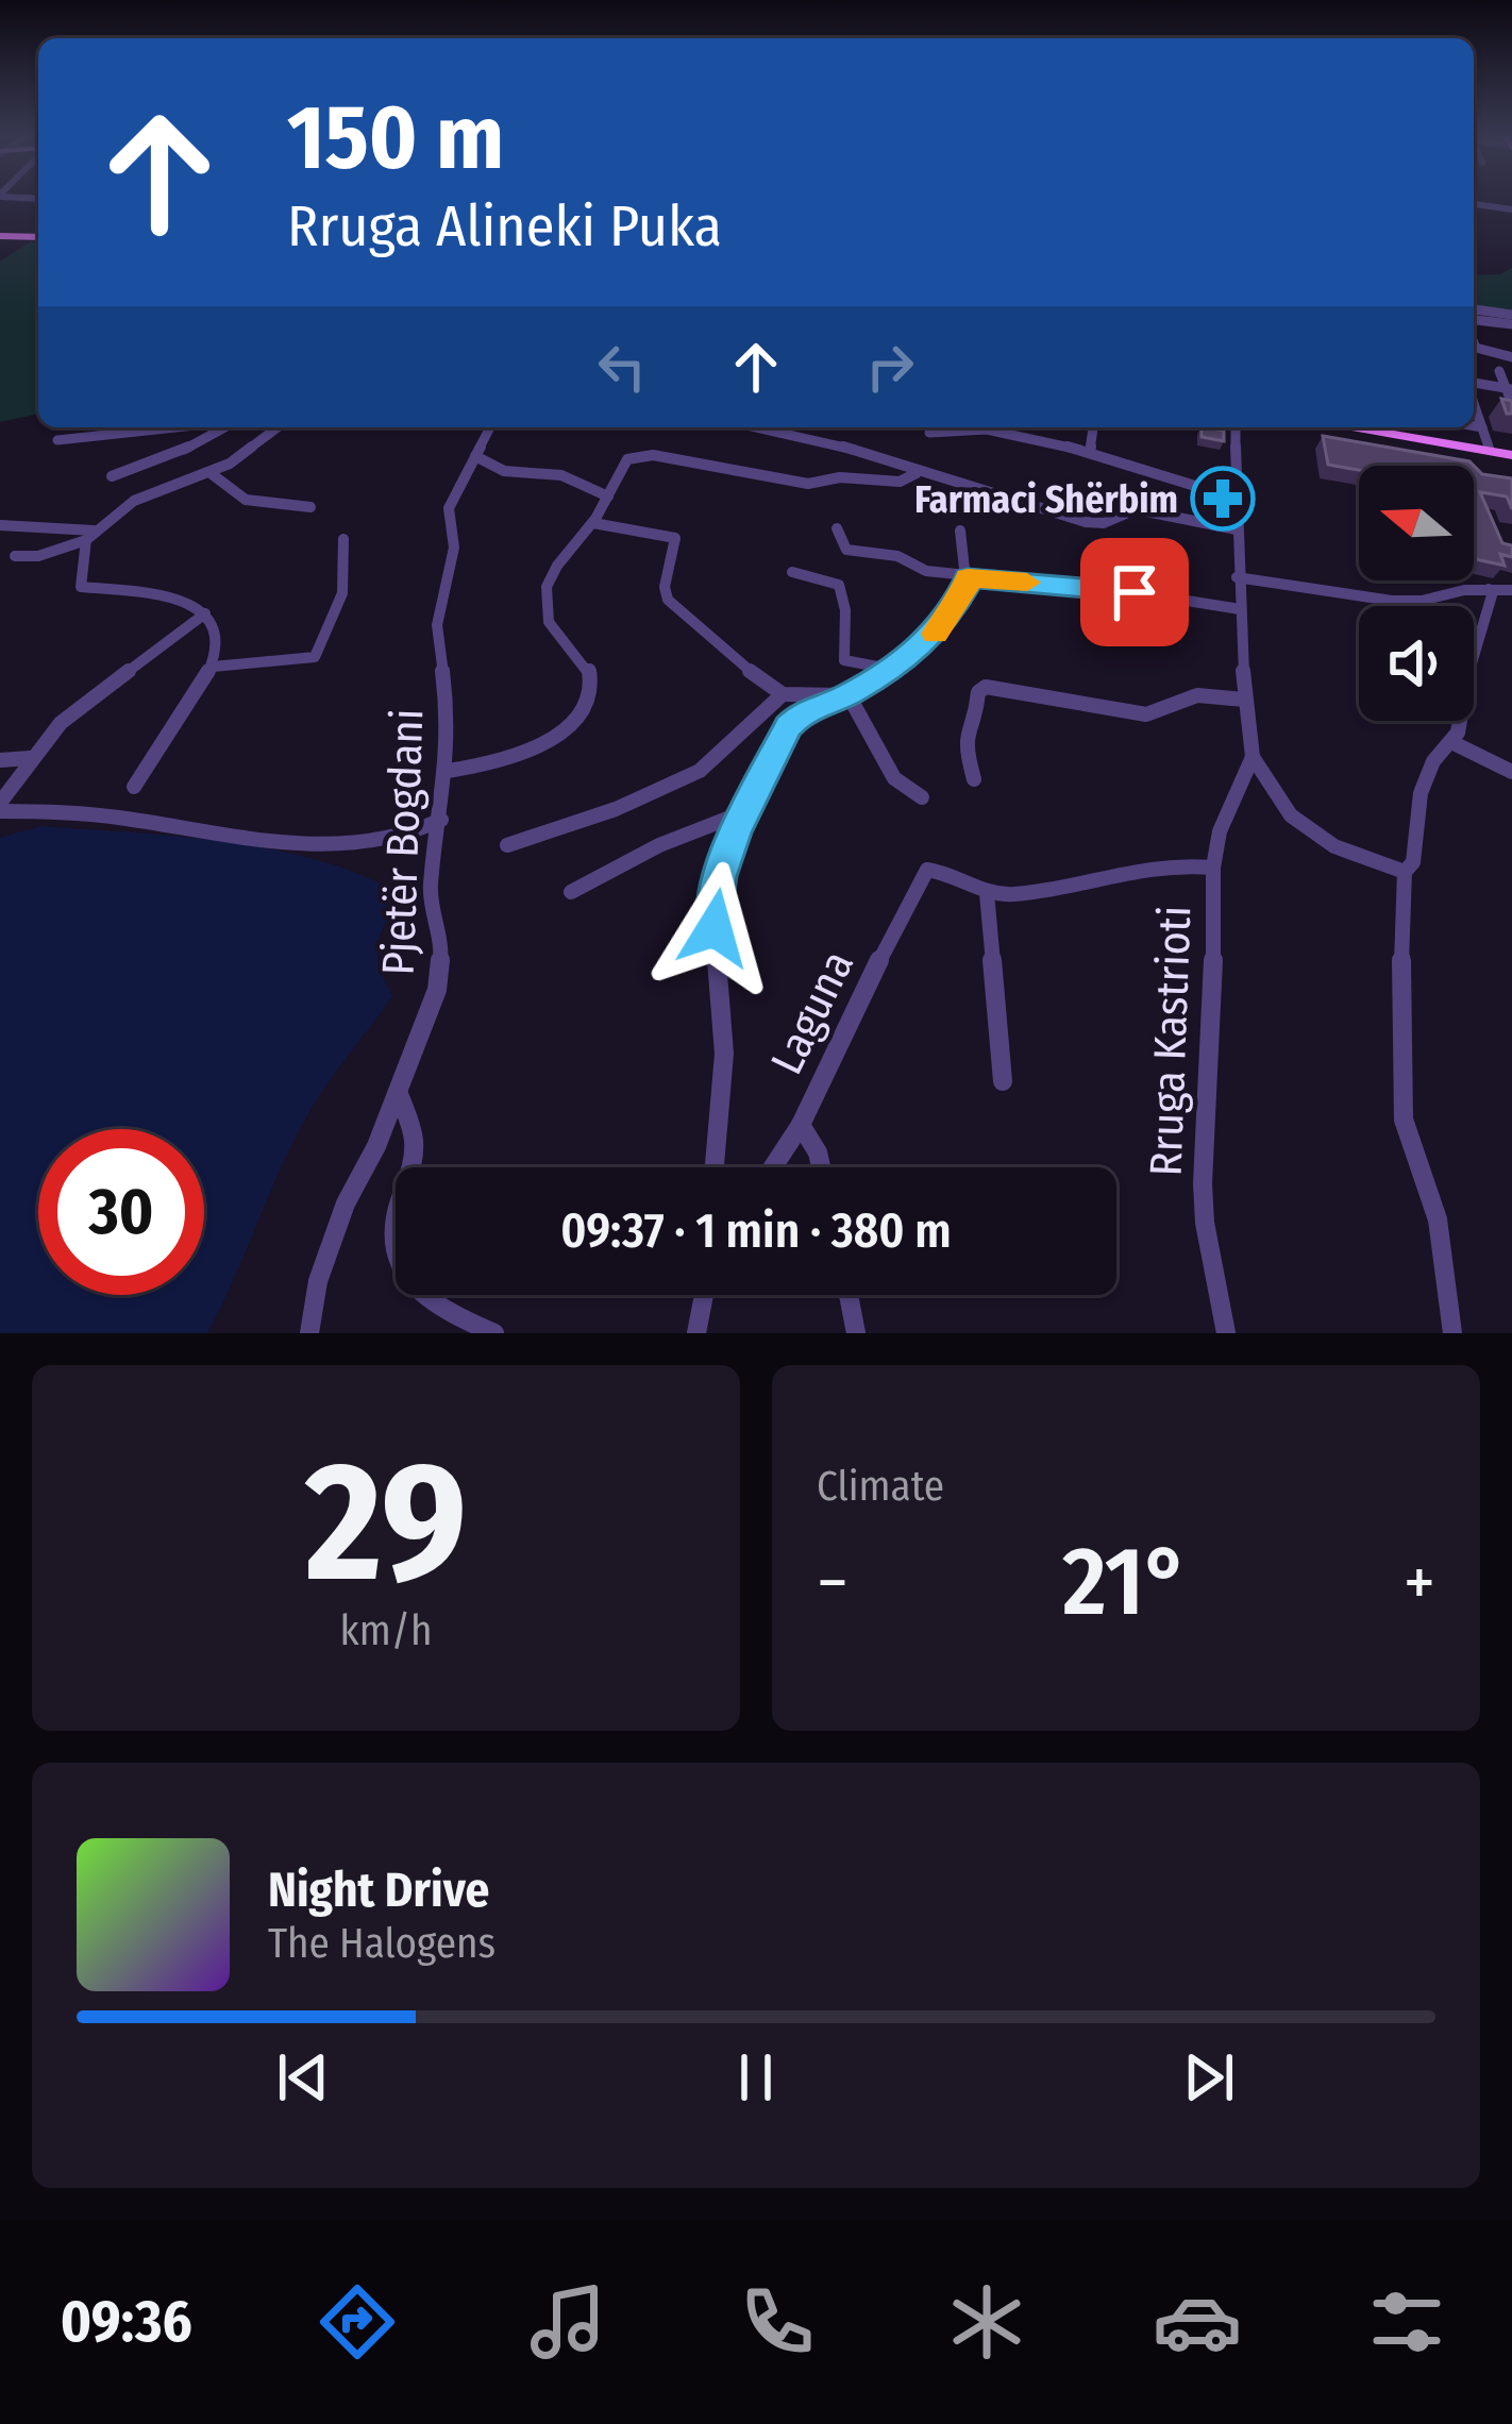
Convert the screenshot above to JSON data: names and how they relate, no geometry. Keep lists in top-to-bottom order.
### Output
{
  "streets": {
    "street": ["Pjetër Bogdani", "Laguna", "Rruga Kastrioti"]
  },
  "places": {
    "pharmacy": ["Farmaci Shërbim"]
  },
  "north": "left",
  "page": {
    "turn": ["150 m", "Rruga Alineki Puka"],
    "limit": "30",
    "trip": "09:37 · 1 min · 380 m",
    "tile": [
      ["29", "km/h"],
      "Climate"
    ],
    "heat": ["−", "21°", "+"],
    "song": ["Night Drive", "The Halogens"],
    "tabs": "09:36"
  }
}
